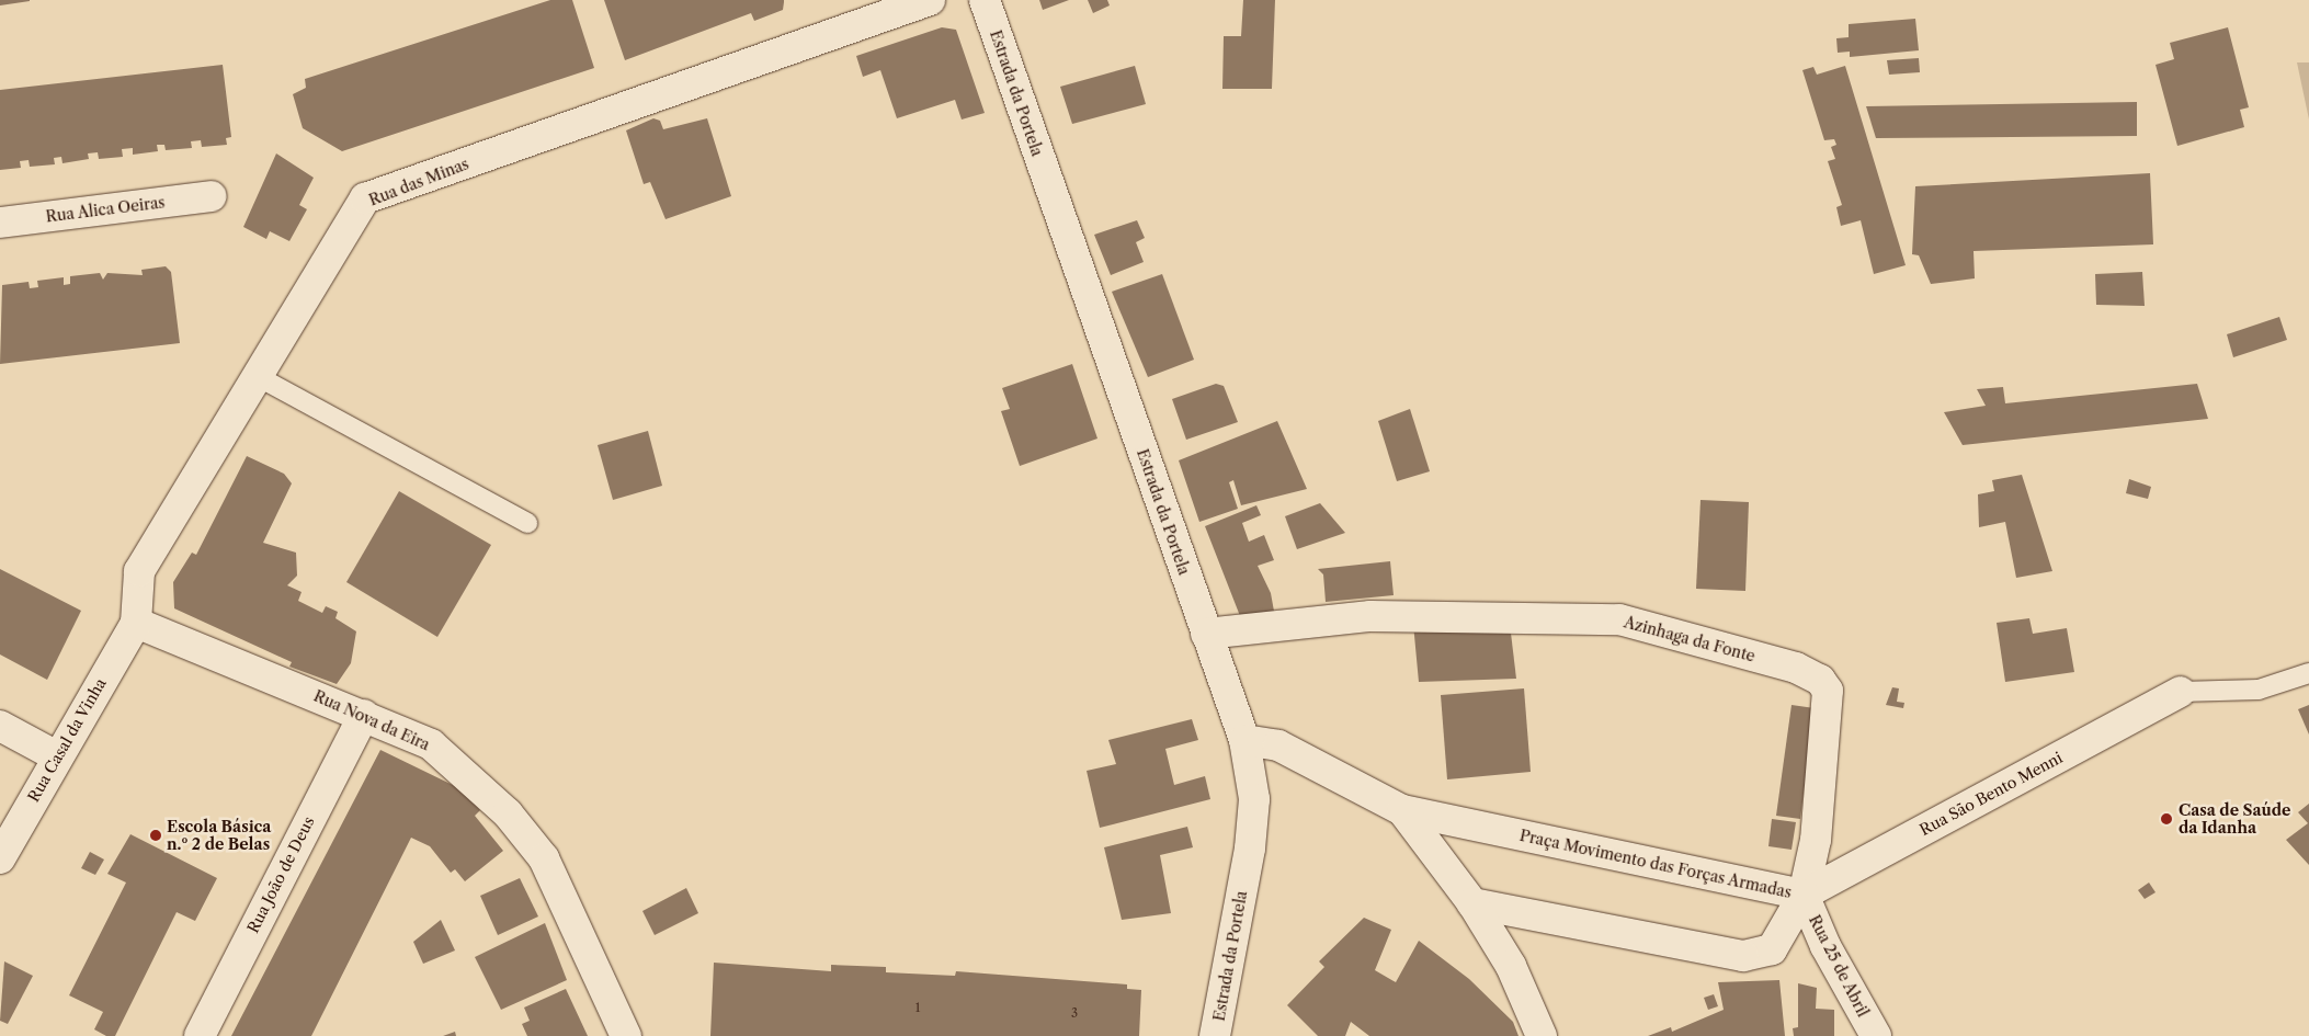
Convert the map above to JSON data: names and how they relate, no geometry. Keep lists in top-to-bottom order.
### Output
{
  "streets": {
    "street": [
      "Estrada da Portela",
      "Rua das Minas",
      "Rua Alica Oeiras",
      "Azinhaga da Fonte",
      "Rua Nova da Eira",
      "Rua Casal da Vinha",
      "Rua São Bento Menni",
      "Praça Movimento das Forças Armadas",
      "Rua João de Deus",
      "Rua 25 de Abril"
    ]
  },
  "crossings": [
    ["Estrada da Portela", "Azinhaga da Fonte"],
    ["Estrada da Portela", "Praça Movimento das Forças Armadas"],
    ["Rua das Minas", "Rua Nova da Eira"],
    ["Rua das Minas", "Rua Casal da Vinha"],
    ["Azinhaga da Fonte", "Rua São Bento Menni"],
    ["Azinhaga da Fonte", "Praça Movimento das Forças Armadas"],
    ["Azinhaga da Fonte", "Rua 25 de Abril"],
    ["Rua Nova da Eira", "Rua Casal da Vinha"],
    ["Rua Nova da Eira", "Rua João de Deus"],
    ["Rua São Bento Menni", "Praça Movimento das Forças Armadas"],
    ["Rua São Bento Menni", "Rua 25 de Abril"],
    ["Praça Movimento das Forças Armadas", "Rua 25 de Abril"]
  ],
  "places": ["Casa de Saúde da Idanha", "Escola Básica n.º 2 de Belas"],
  "house_numbers": ["1", "3"]
}
